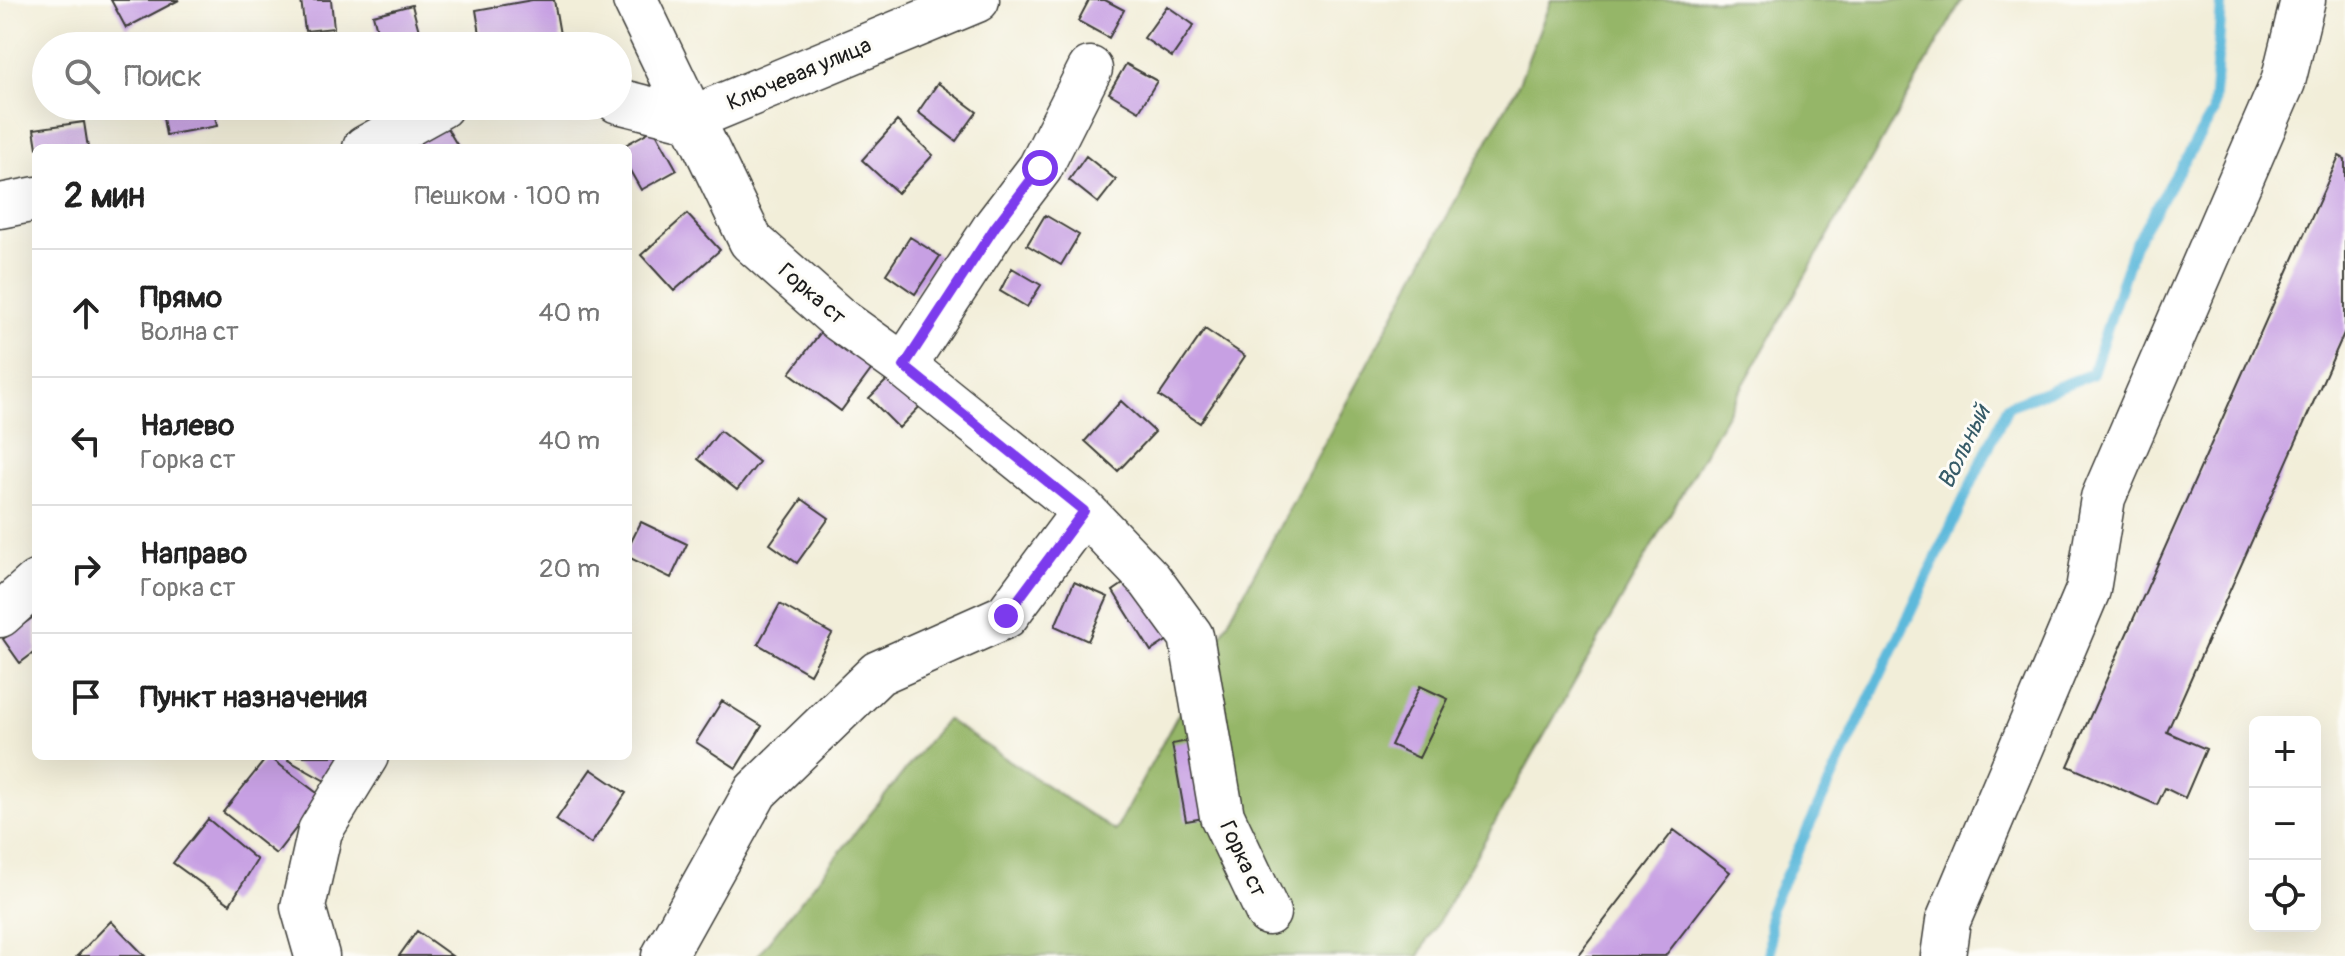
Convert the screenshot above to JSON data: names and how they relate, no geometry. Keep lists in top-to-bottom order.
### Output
{
  "streets": {
    "street": ["Ключевая улица", "Горка ст"]
  },
  "crossings": [
    ["Ключевая улица", "Горка ст"]
  ],
  "water": ["Вольный"],
  "page": {
    "search": "Поиск",
    "heading": ["2 мин", "Пешком · 100 m"],
    "list": [
      ["Прямо", "Волна ст", "40 m"],
      ["Налево", "Горка ст", "40 m"],
      ["Направо", "Горка ст", "20 m"],
      "Пункт назначения"
    ],
    "map_buttons": ["+", "−"]
  }
}
